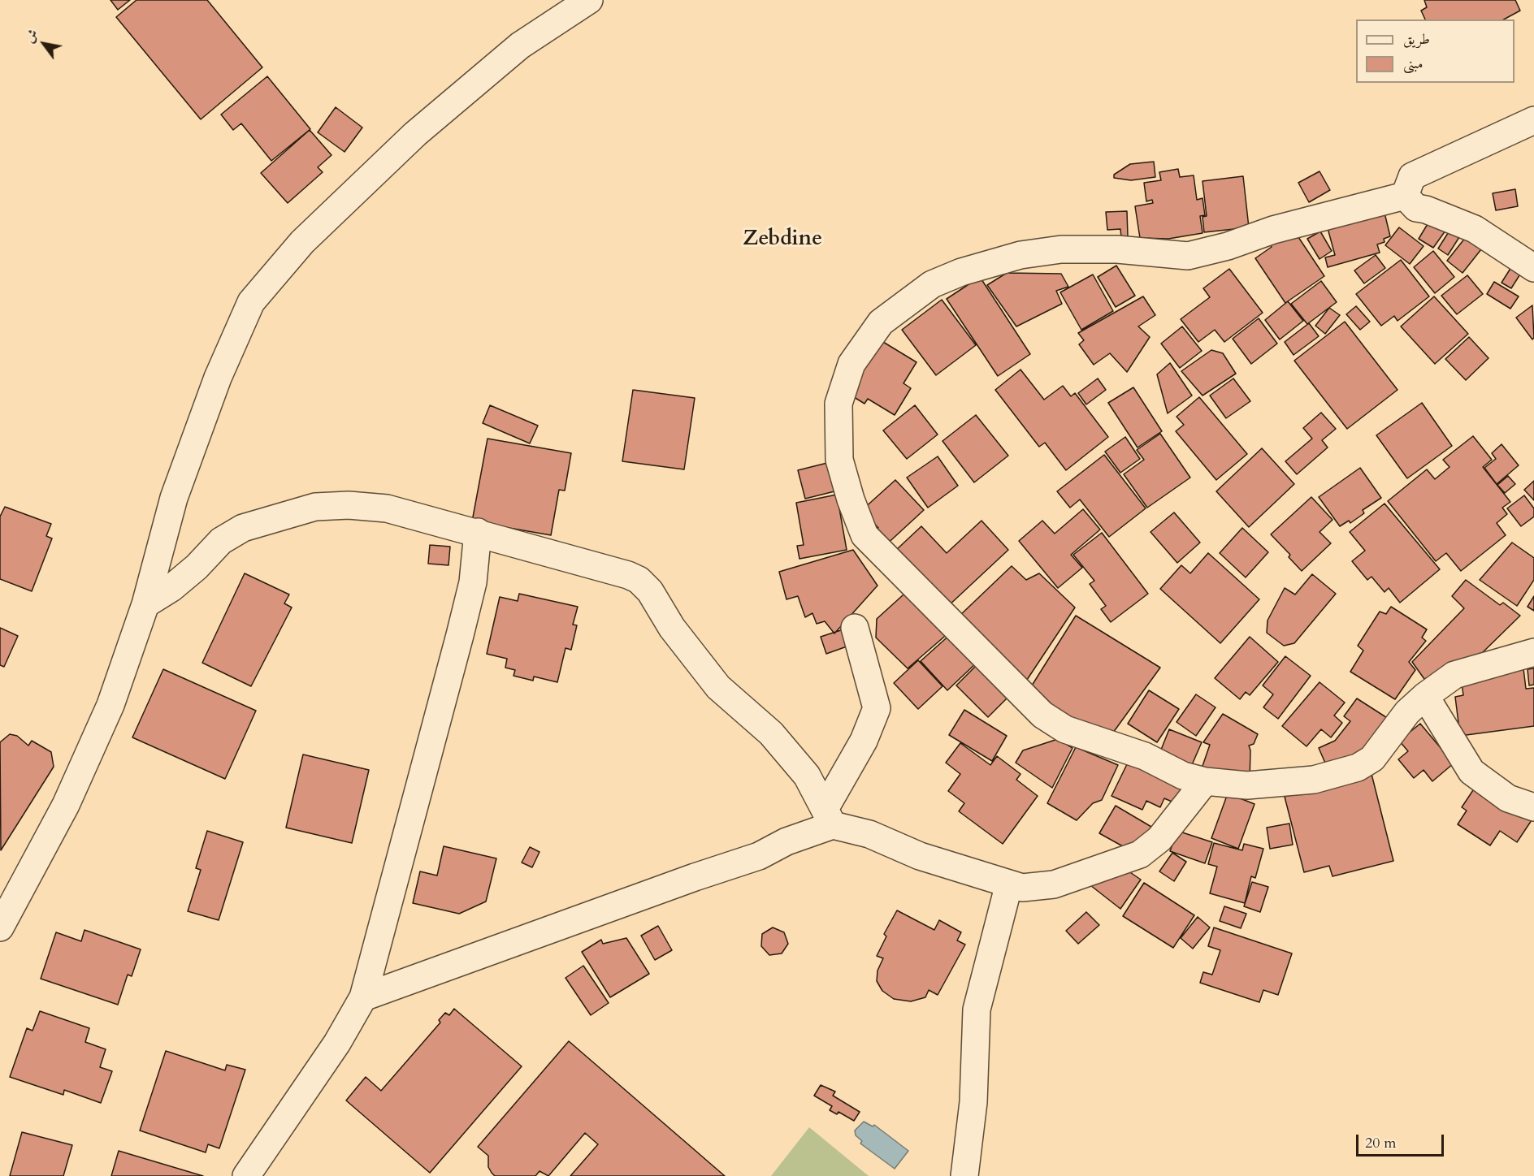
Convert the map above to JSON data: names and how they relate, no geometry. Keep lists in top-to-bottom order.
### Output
{
  "districts": ["Zebdine"],
  "legend": ["طريق", "مبنى"],
  "scale_bar": "20 m",
  "north": "top left"
}
